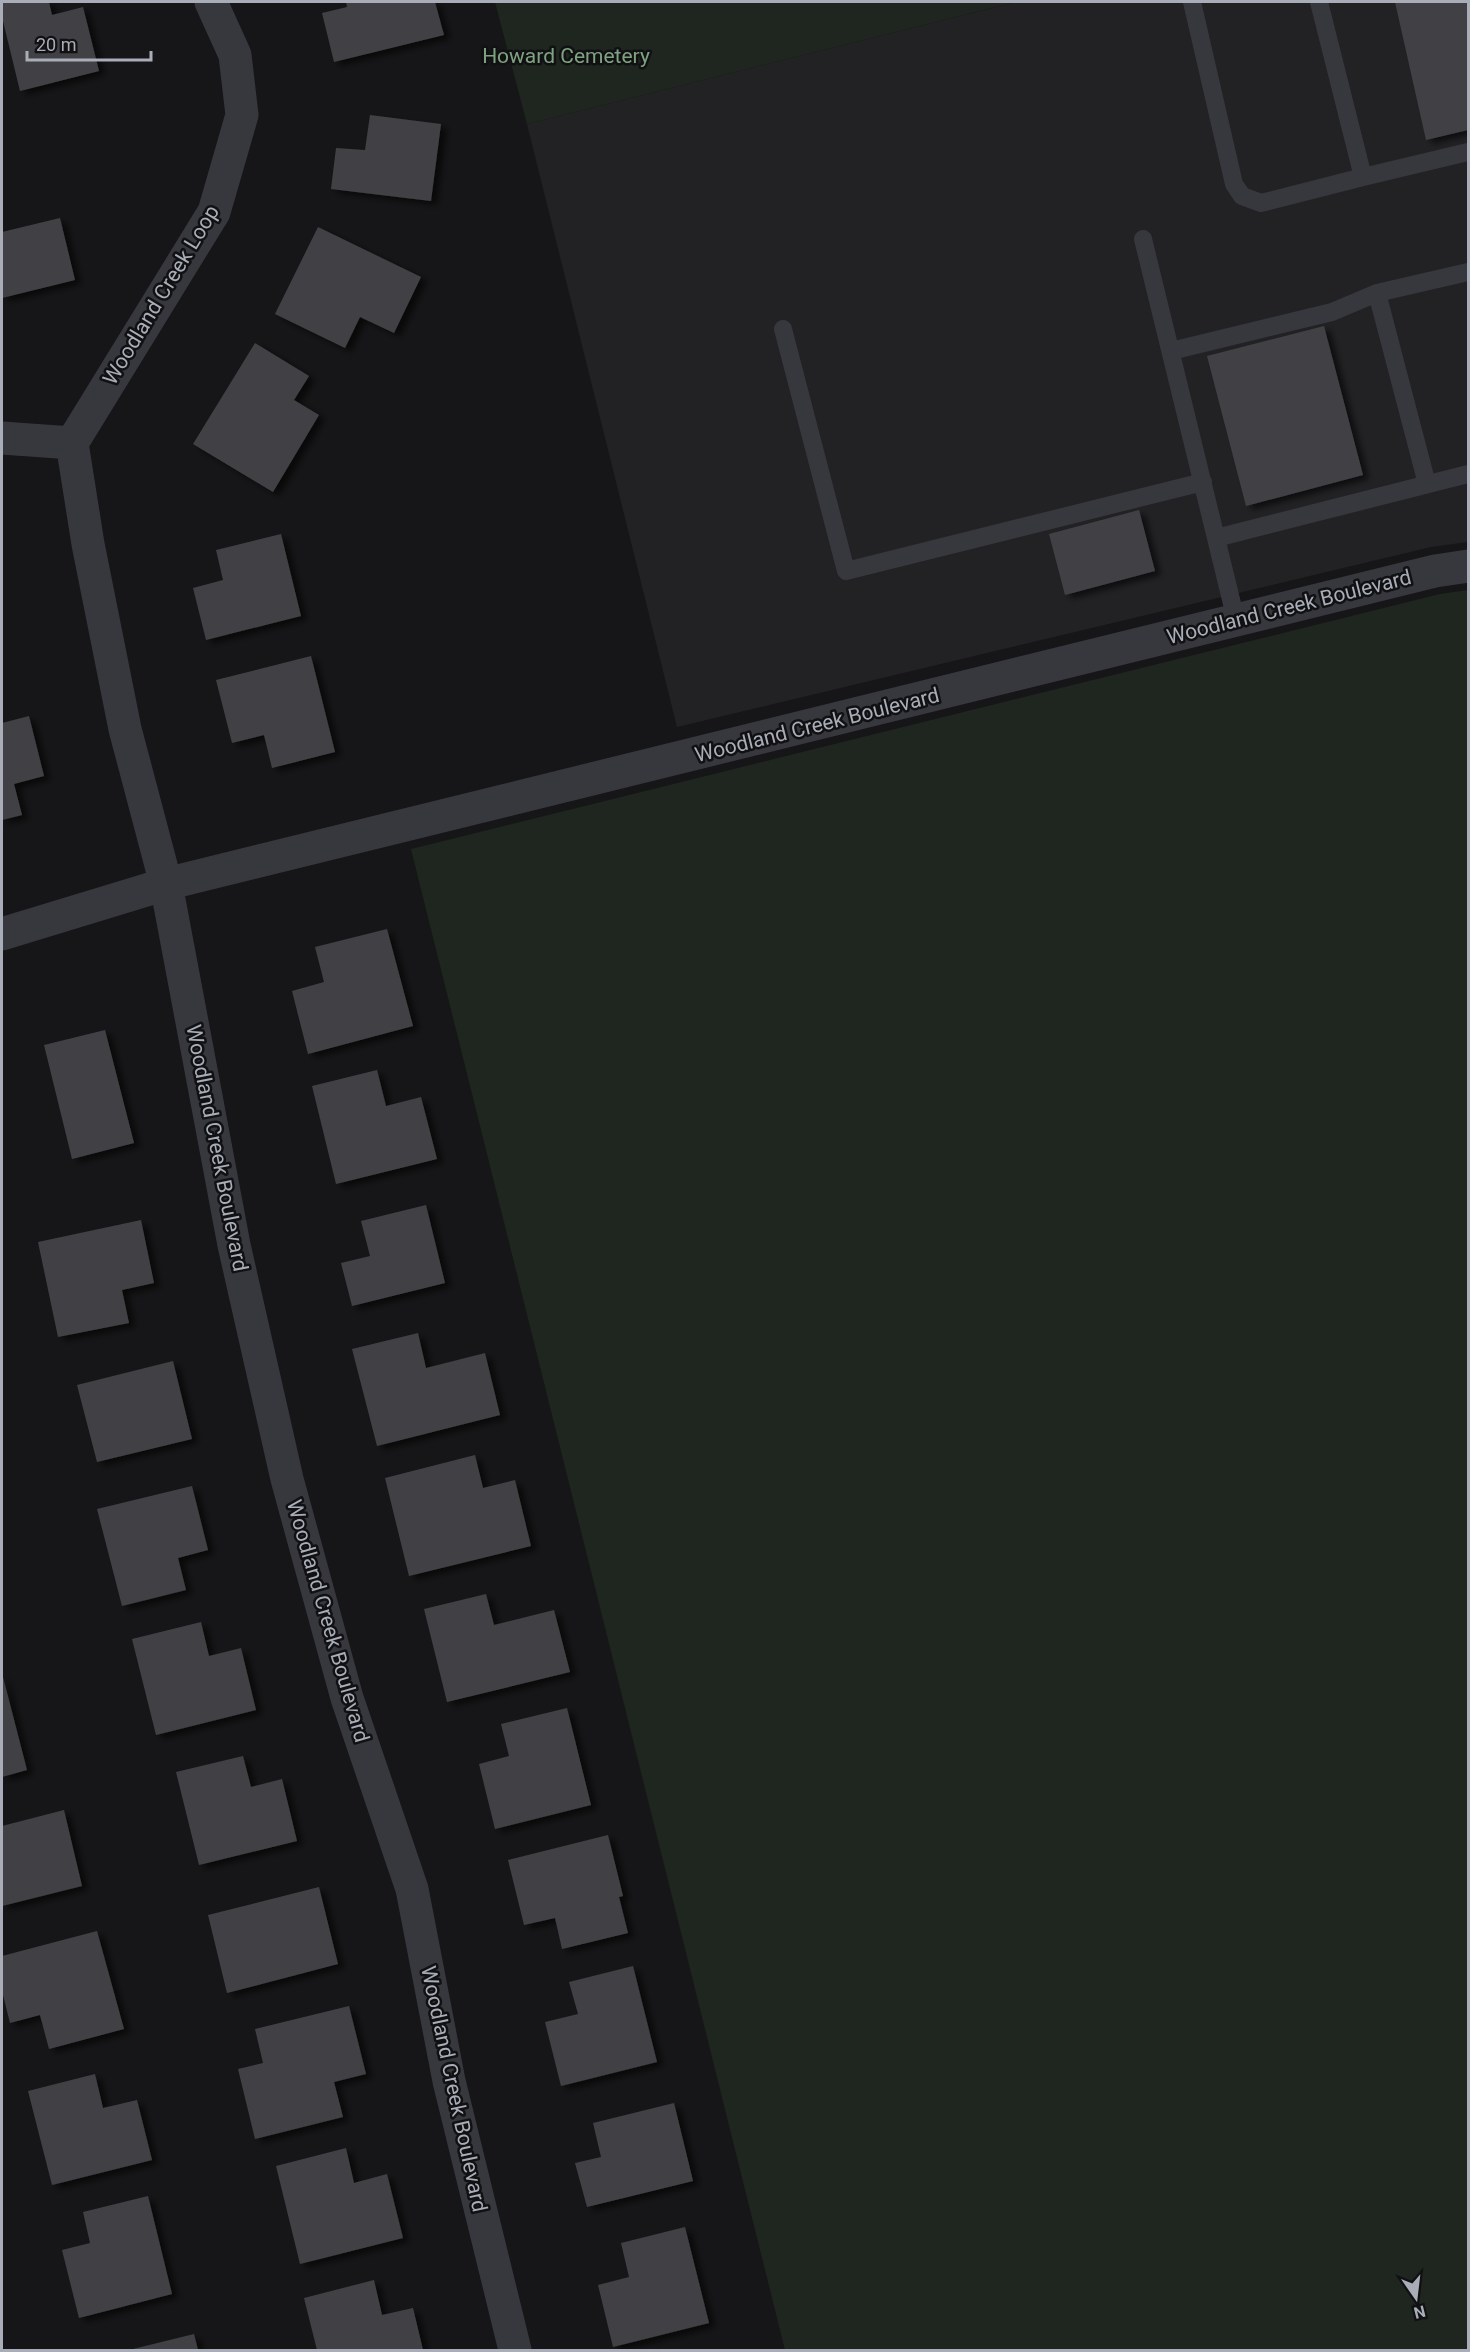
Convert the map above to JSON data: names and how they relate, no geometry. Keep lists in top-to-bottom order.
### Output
{
  "streets": {
    "street": ["Woodland Creek Loop", "Woodland Creek Boulevard"]
  },
  "parks": ["Howard Cemetery"],
  "scale_bar": "20 m",
  "north": "bottom"
}
